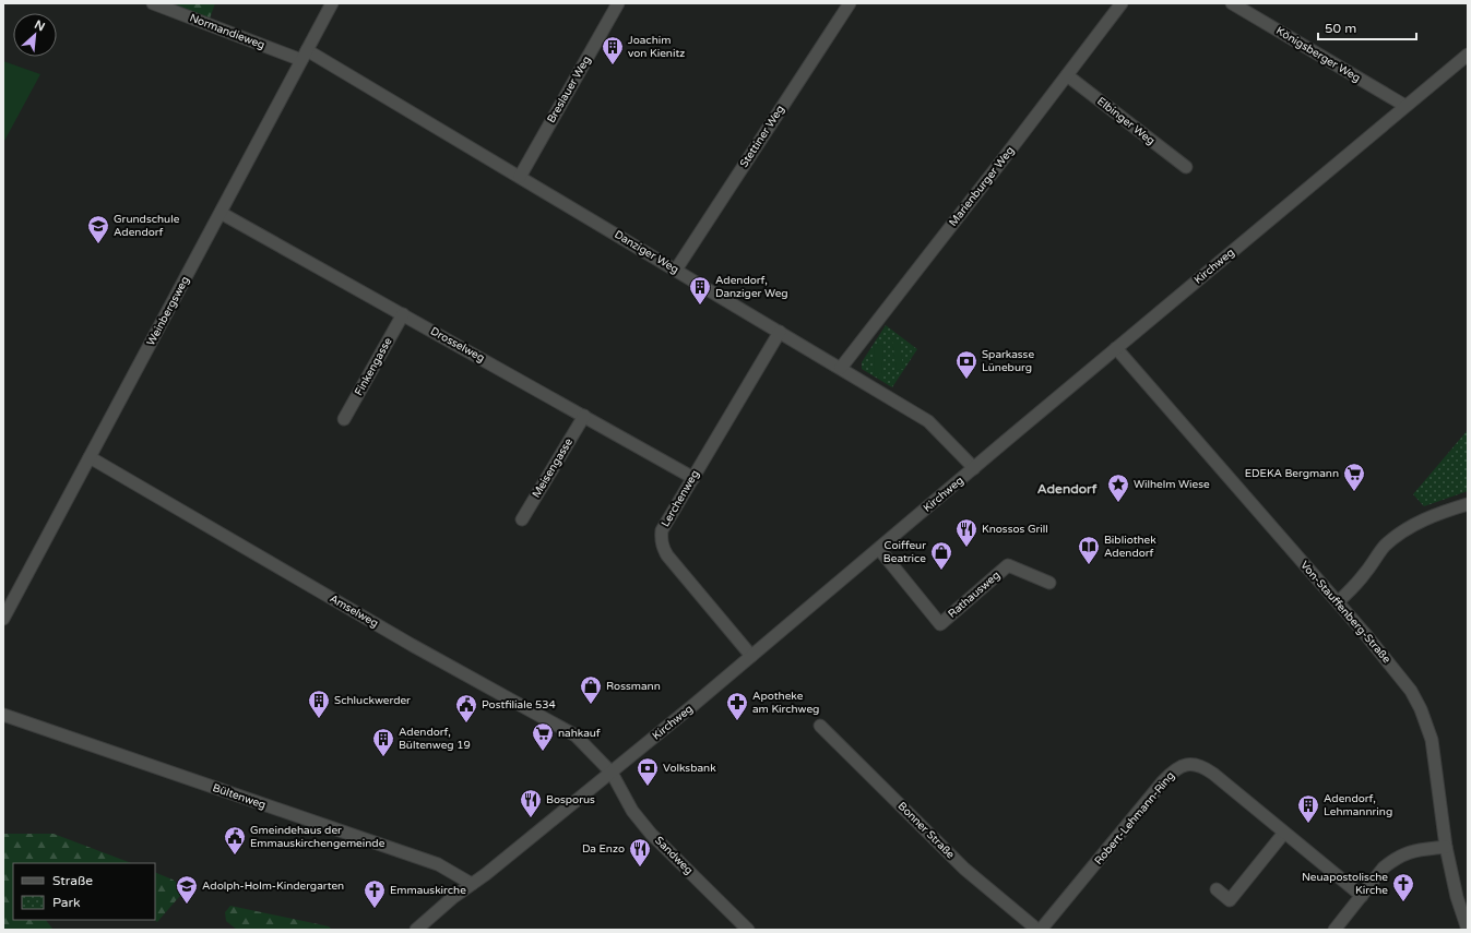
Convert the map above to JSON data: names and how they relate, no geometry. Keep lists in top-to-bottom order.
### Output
{
  "streets": {
    "street": [
      "Normandieweg",
      "Königsberger Weg",
      "Breslauer Weg",
      "Elbinger Weg",
      "Stettiner Weg",
      "Marienburger Weg",
      "Danziger Weg",
      "Kirchweg",
      "Weinbergsweg",
      "Drosselweg",
      "Finkengasse",
      "Meisengasse",
      "Lerchenweg",
      "Rathausweg",
      "Amselweg",
      "Von-Stauffenberg-Straße",
      "Bültenweg",
      "Robert-Lehmann-Ring",
      "Bonner Straße",
      "Sandweg"
    ]
  },
  "crossings": [
    ["Normandieweg", "Danziger Weg"],
    ["Normandieweg", "Weinbergsweg"],
    ["Königsberger Weg", "Kirchweg"],
    ["Breslauer Weg", "Danziger Weg"],
    ["Elbinger Weg", "Marienburger Weg"],
    ["Stettiner Weg", "Danziger Weg"],
    ["Marienburger Weg", "Danziger Weg"],
    ["Danziger Weg", "Kirchweg"],
    ["Danziger Weg", "Weinbergsweg"],
    ["Danziger Weg", "Lerchenweg"],
    ["Kirchweg", "Lerchenweg"],
    ["Kirchweg", "Rathausweg"],
    ["Kirchweg", "Amselweg"],
    ["Kirchweg", "Von-Stauffenberg-Straße"],
    ["Kirchweg", "Bültenweg"],
    ["Kirchweg", "Sandweg"],
    ["Weinbergsweg", "Drosselweg"],
    ["Weinbergsweg", "Amselweg"],
    ["Drosselweg", "Finkengasse"],
    ["Drosselweg", "Meisengasse"],
    ["Drosselweg", "Lerchenweg"],
    ["Amselweg", "Sandweg"]
  ],
  "districts": ["Adendorf"],
  "places": {
    "building": [
      "Joachim von Kienitz",
      "Adendorf, Danziger Weg",
      "Schluckwerder",
      "Adendorf, Bültenweg 19",
      "Adendorf, Lehmannring"
    ],
    "school or university": ["Grundschule Adendorf", "Adolph-Holm-Kindergarten"],
    "bank": ["Sparkasse Lüneburg", "Volksbank"],
    "supermarket": ["EDEKA Bergmann", "nahkauf"],
    "place": ["Wilhelm Wiese"],
    "restaurant": ["Knossos Grill", "Bosporus", "Da Enzo"],
    "library": ["Bibliothek Adendorf"],
    "shop": ["Coiffeur Beatrice", "Rossmann"],
    "pharmacy": ["Apotheke am Kirchweg"],
    "public building": ["Postfiliale 534", "Gmeindehaus der Emmauskirchengemeinde"],
    "church": ["Neuapostolische Kirche", "Emmauskirche"]
  },
  "legend": ["Straße", "Park"],
  "scale_bar": "50 m",
  "north": "top right"
}
